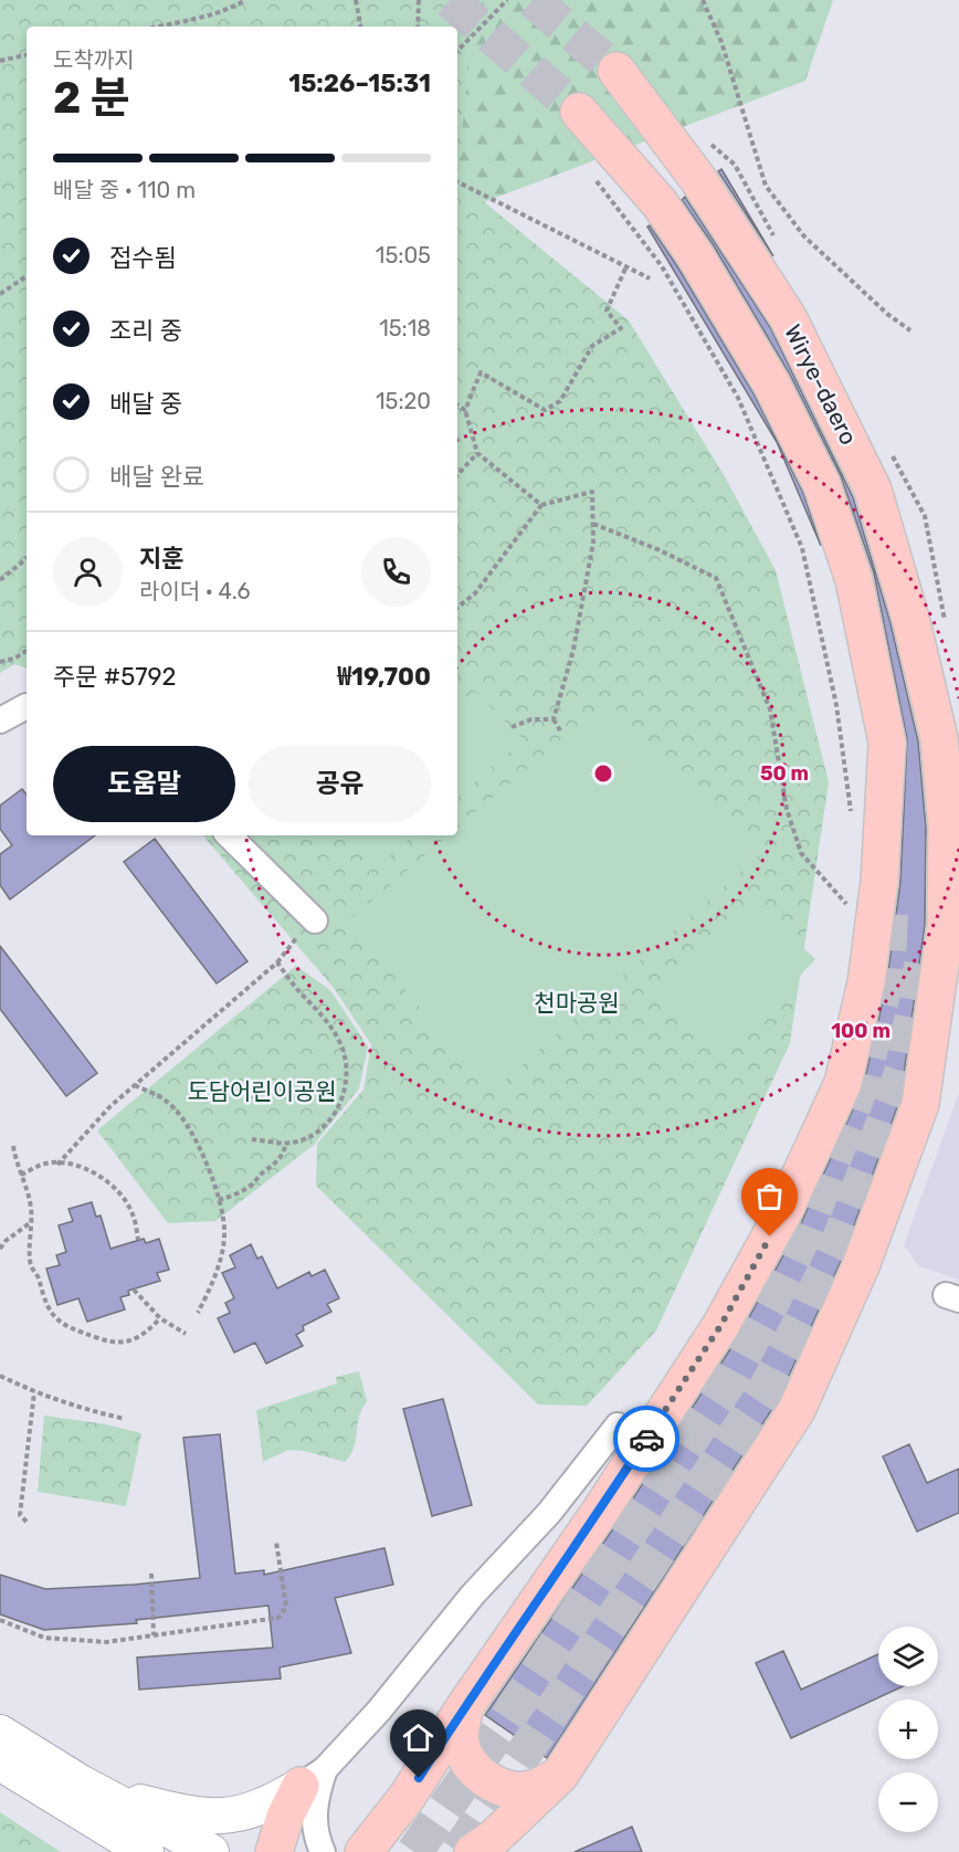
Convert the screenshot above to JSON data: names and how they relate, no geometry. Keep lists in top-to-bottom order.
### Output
{
  "streets": {
    "main road": ["Wirye-daero"]
  },
  "parks": ["천마공원", "도담어린이공원"],
  "page": {
    "heading": ["2 분", "도착까지", "15:26–15:31"],
    "panel": [
      "지훈",
      "라이더 · 4.6",
      "주문 #5792",
      "₩19,700"
    ],
    "bar": "배달 중 · 110 m",
    "list": [
      ["접수됨", "15:05"],
      ["조리 중", "15:18"],
      ["배달 중", "15:20"],
      "배달 완료"
    ],
    "buttons": ["도움말", "공유"],
    "map_buttons": ["+", "−"]
  },
  "rings": ["50 m", "100 m"]
}
